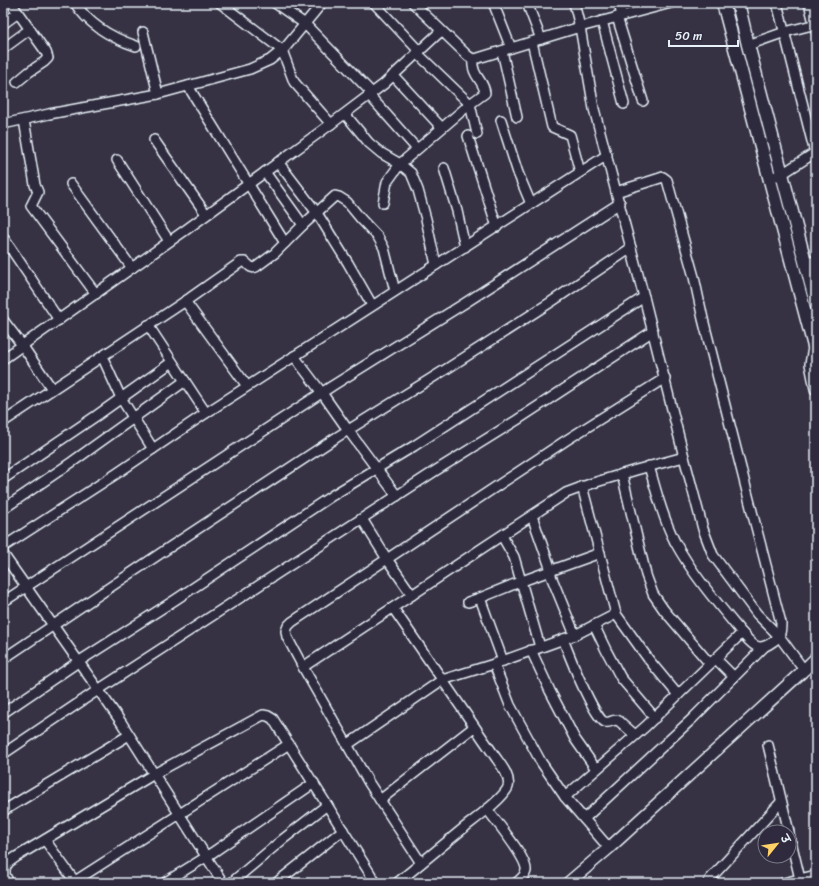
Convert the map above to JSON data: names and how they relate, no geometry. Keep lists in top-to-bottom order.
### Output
{
  "scale_bar": "50 m",
  "north": "top right"
}
